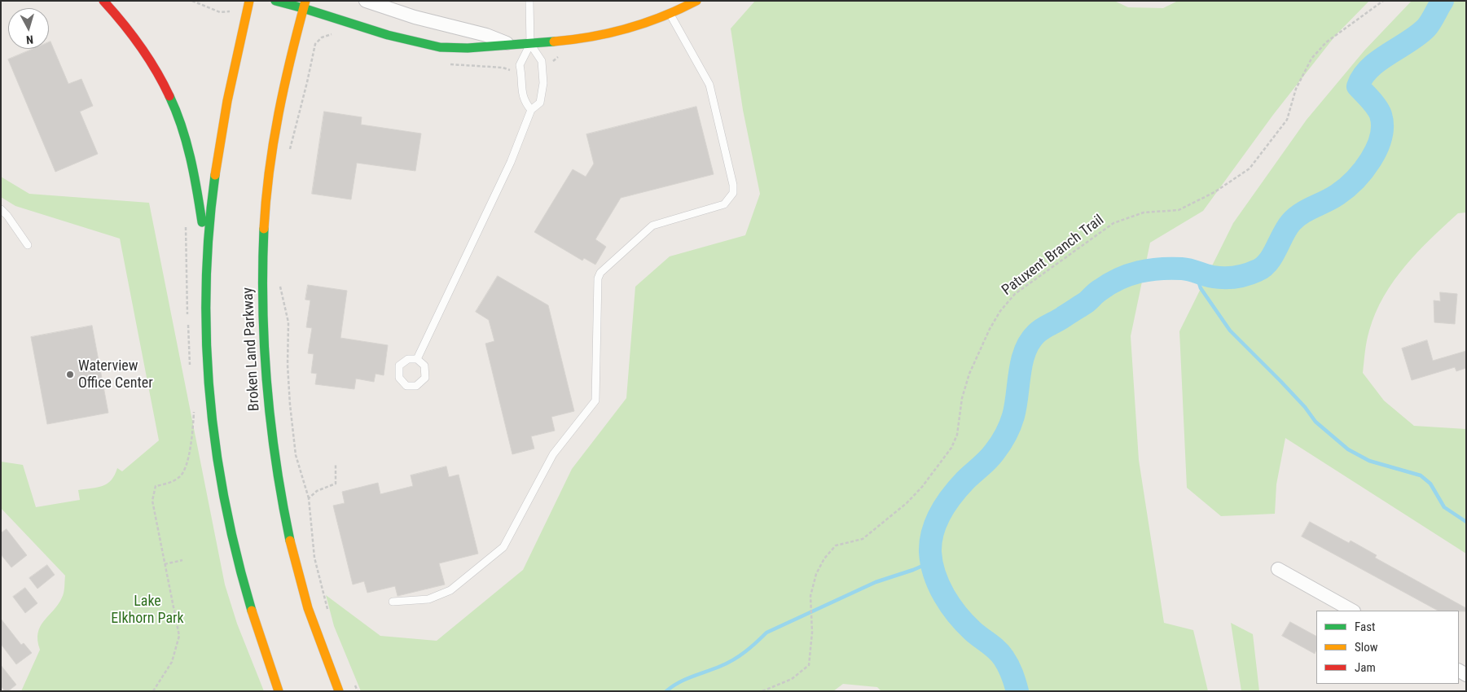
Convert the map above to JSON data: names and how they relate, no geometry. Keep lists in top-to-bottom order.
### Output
{
  "streets": {
    "main road": ["Broken Land Parkway"],
    "path": ["Patuxent Branch Trail"]
  },
  "parks": ["Lake Elkhorn Park"],
  "places": ["Waterview Office Center"],
  "legend": ["Fast", "Slow", "Jam"],
  "north": "bottom"
}
